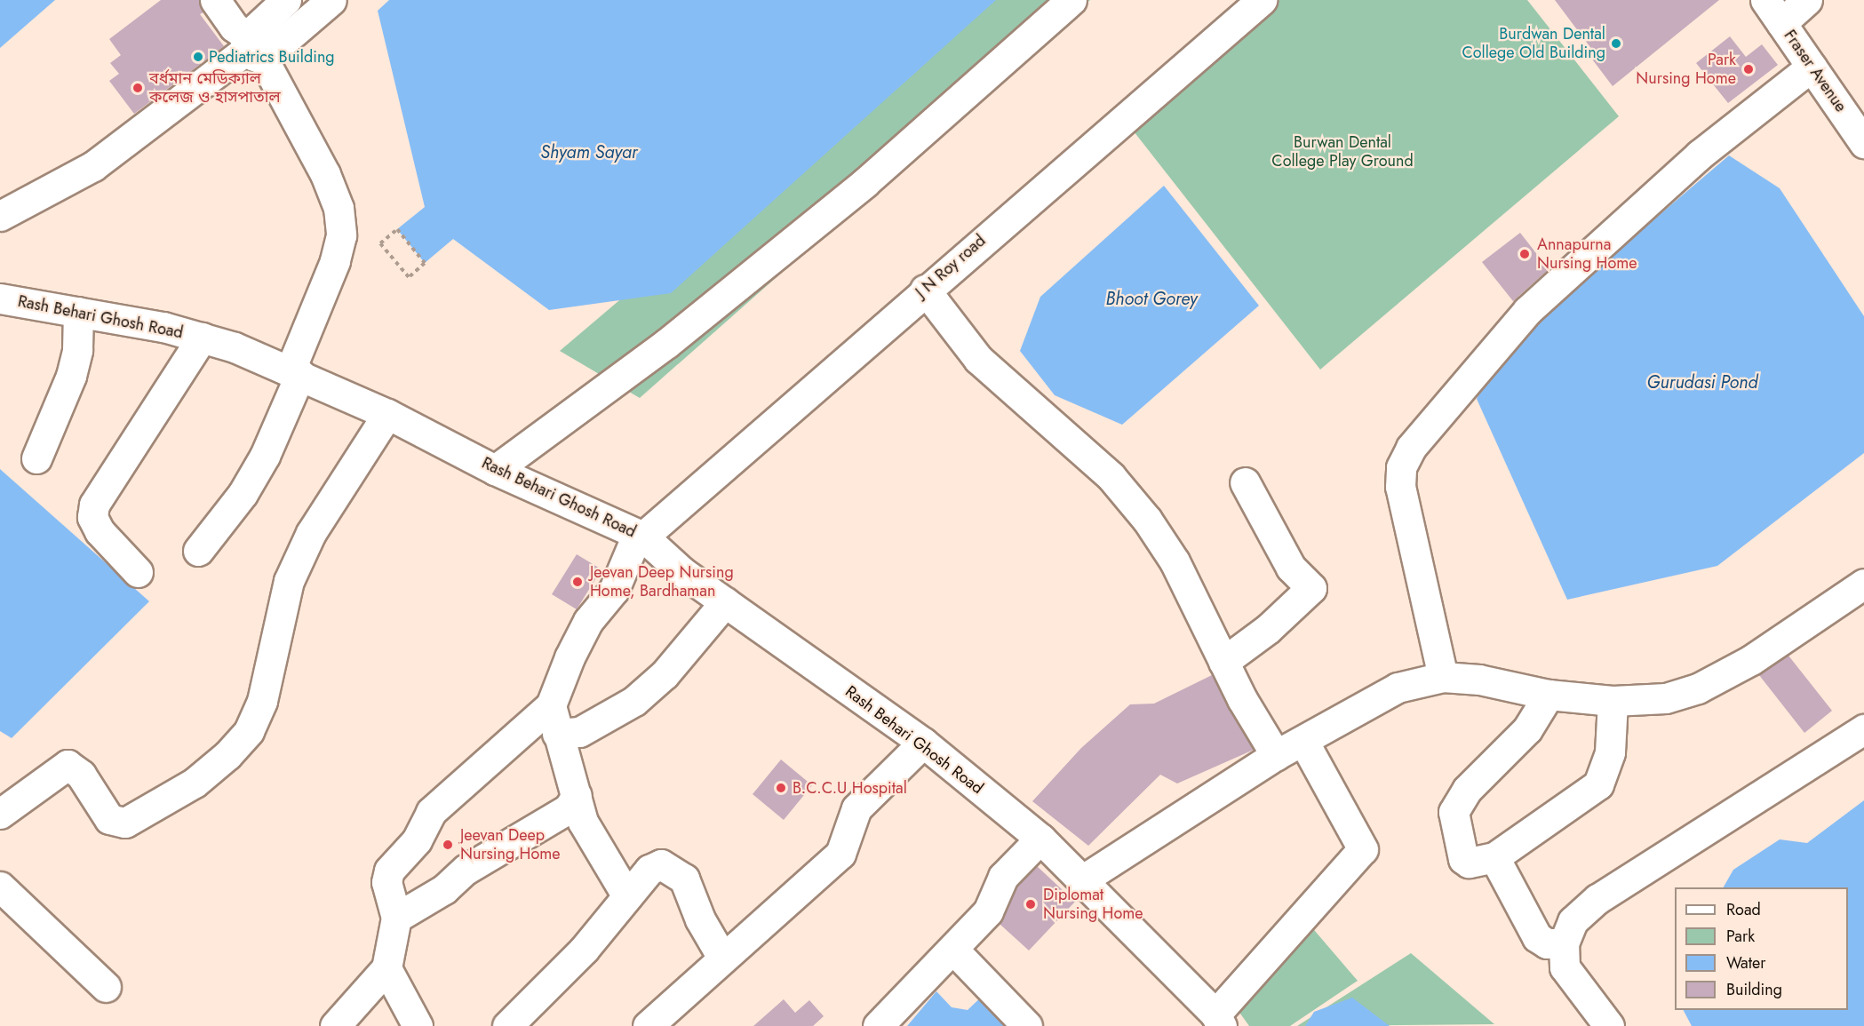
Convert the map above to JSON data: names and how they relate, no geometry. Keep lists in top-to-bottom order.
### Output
{
  "streets": {
    "street": ["Fraser Avenue", "J N Roy road", "Rash Behari Ghosh Road"]
  },
  "crossings": [
    ["J N Roy road", "Rash Behari Ghosh Road"]
  ],
  "water": ["Shyam Sayar", "Bhoot Gorey", "Gurudasi Pond"],
  "parks": ["Burwan Dental College Play Ground"],
  "places": [
    "Burdwan Dental College Old Building",
    "Pediatrics Building",
    "Park Nursing Home",
    "বর্ধমান মেডিক্যাল কলেজ ও হাসপাতাল",
    "Annapurna Nursing Home",
    "Jeevan Deep Nursing Home, Bardhaman",
    "B.C.C.U Hospital",
    "Jeevan Deep Nursing Home",
    "Diplomat Nursing Home"
  ],
  "legend": [
    "Road",
    "Park",
    "Water",
    "Building"
  ]
}
